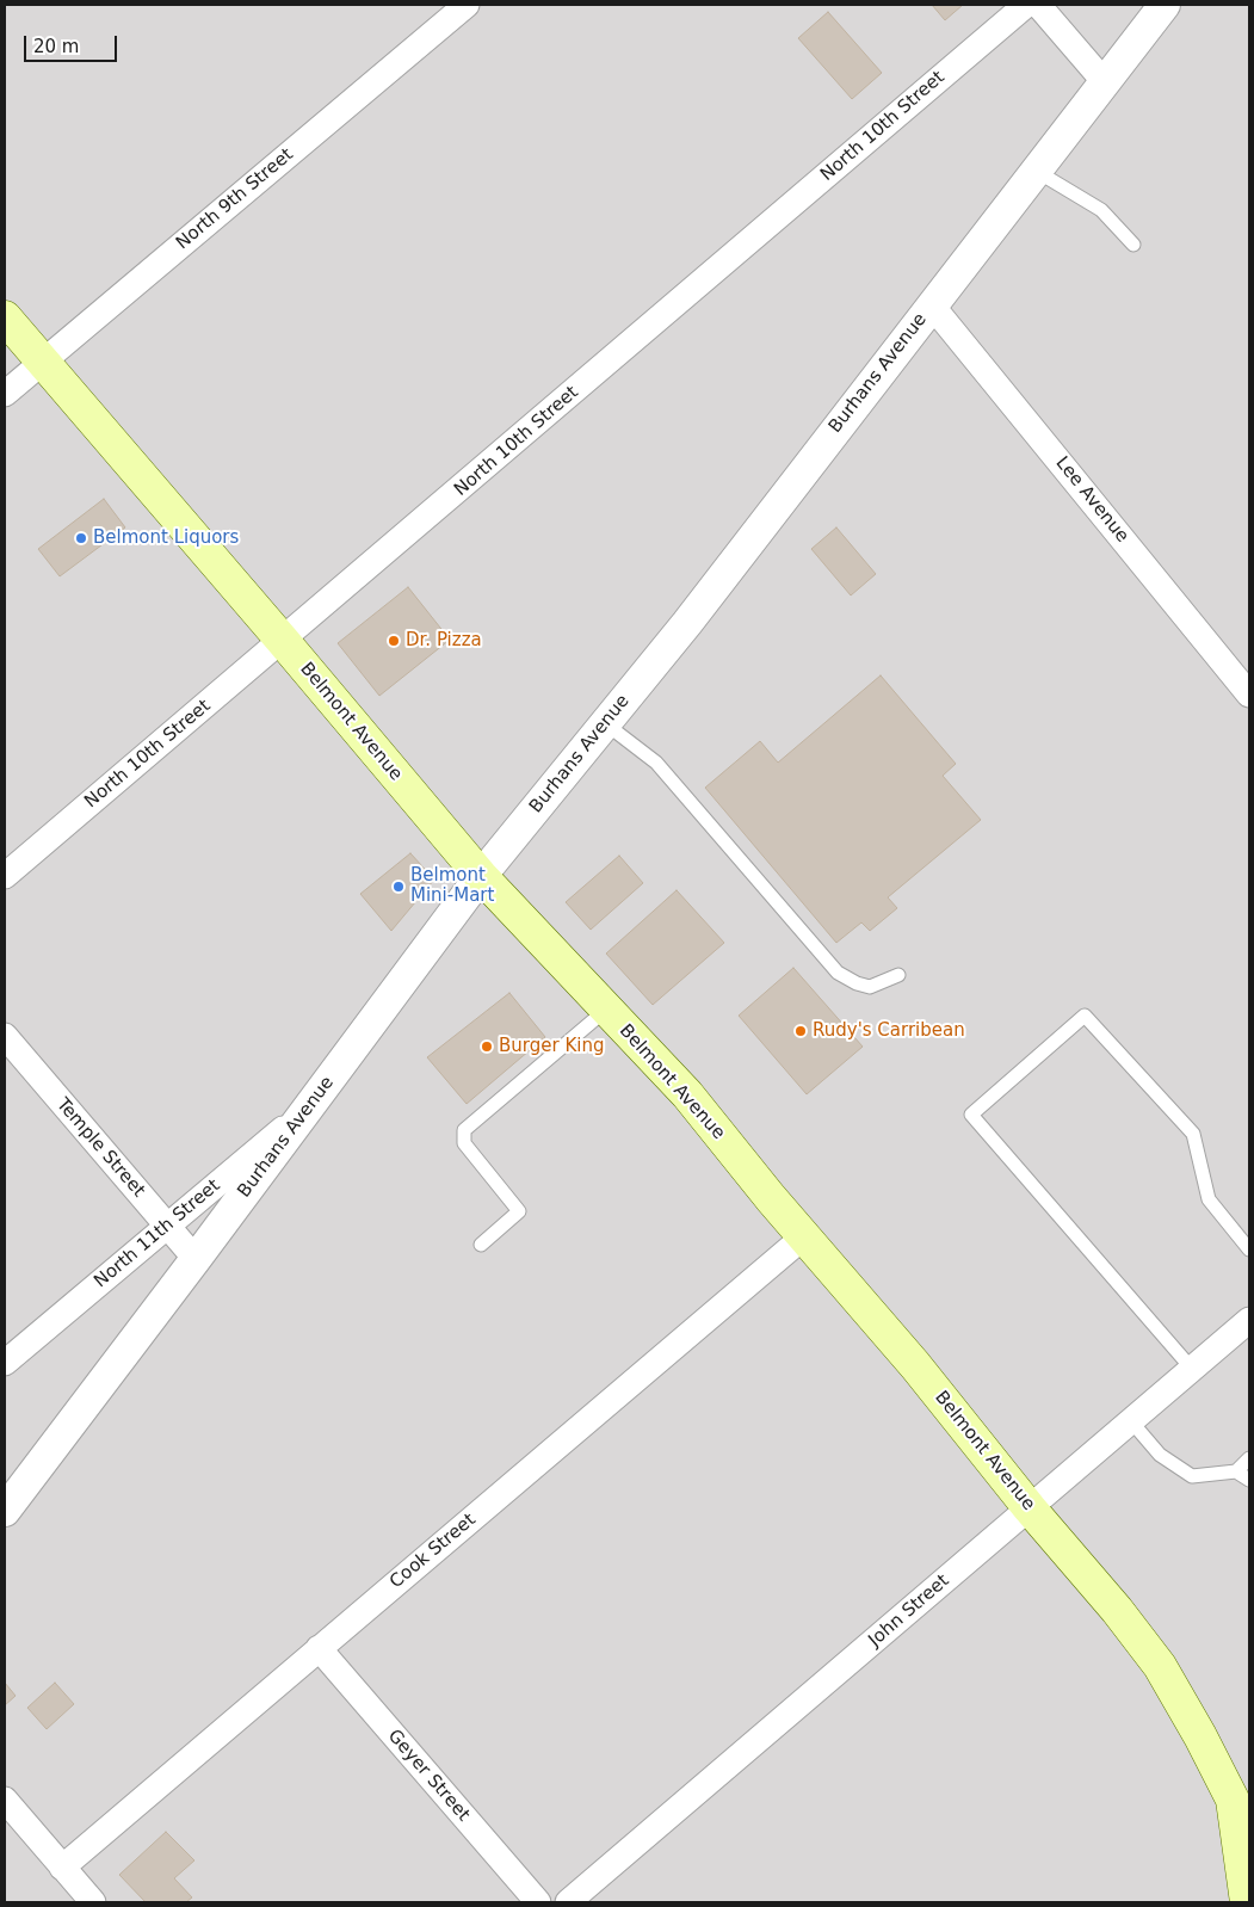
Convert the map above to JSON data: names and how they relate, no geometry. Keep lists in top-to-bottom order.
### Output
{
  "streets": {
    "main road": ["Belmont Avenue"],
    "street": [
      "North 10th Street",
      "North 9th Street",
      "Burhans Avenue",
      "Lee Avenue",
      "Temple Street",
      "North 11th Street",
      "Cook Street",
      "John Street",
      "Geyer Street"
    ]
  },
  "crossings": [
    ["North 10th Street", "Belmont Avenue"],
    ["North 9th Street", "Belmont Avenue"],
    ["Burhans Avenue", "Lee Avenue"],
    ["Burhans Avenue", "Belmont Avenue"],
    ["Burhans Avenue", "Temple Street"],
    ["Burhans Avenue", "North 11th Street"],
    ["Belmont Avenue", "Cook Street"],
    ["Belmont Avenue", "John Street"],
    ["Temple Street", "North 11th Street"],
    ["Cook Street", "Geyer Street"]
  ],
  "places": [
    "Belmont Liquors",
    "Dr. Pizza",
    "Belmont Mini-Mart",
    "Rudy's Carribean",
    "Burger King"
  ],
  "scale_bar": "20 m"
}
